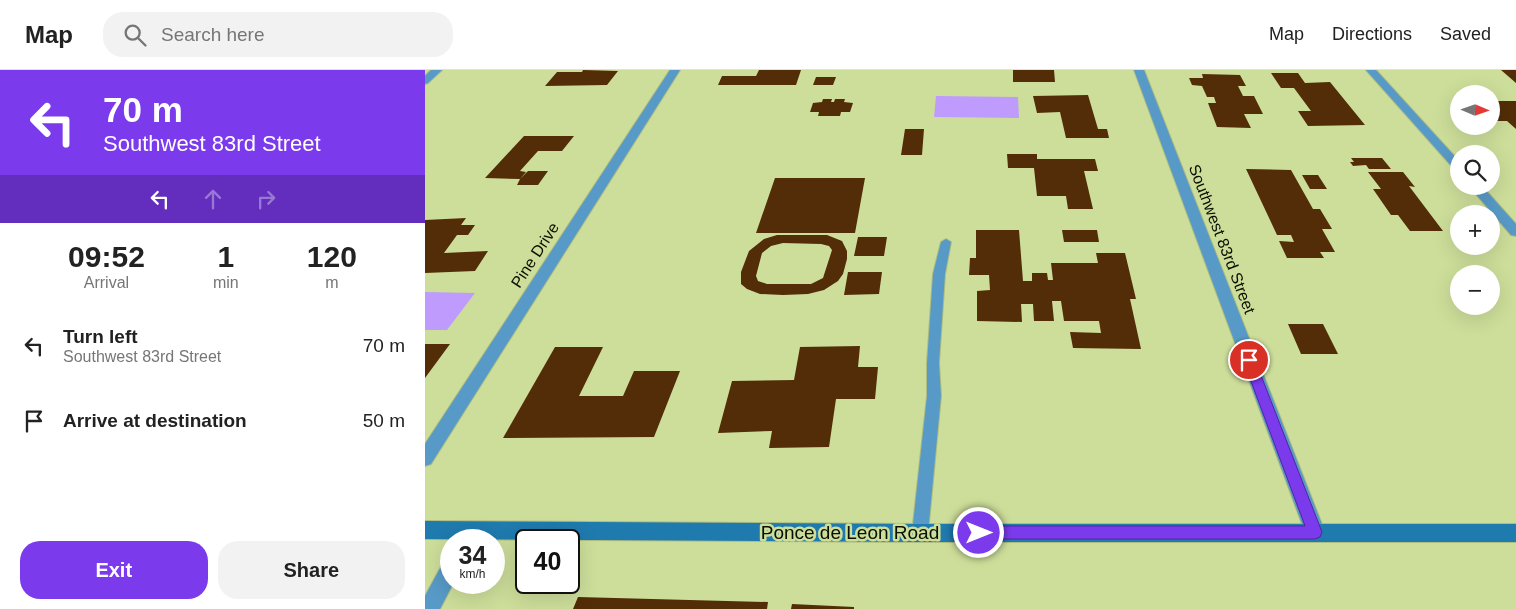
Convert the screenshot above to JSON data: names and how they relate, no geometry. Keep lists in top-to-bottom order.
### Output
{
  "streets": {
    "street": ["Southwest 83rd Street", "Pine Drive", "Ponce de Leon Road"]
  },
  "crossings": [
    ["Southwest 83rd Street", "Ponce de Leon Road"]
  ],
  "north": "right",
  "page": {
    "header": "Map",
    "search": "Search here",
    "nav": ["Map", "Directions", "Saved"],
    "turn": ["70 m", "Southwest 83rd Street"],
    "map_buttons": ["+", "−"],
    "eta": [
      "09:52",
      "Arrival",
      "1",
      "min",
      "120",
      "m"
    ],
    "list": [
      {
        "name": "Turn left",
        "note": "Southwest 83rd Street",
        "value": "70 m"
      },
      {
        "name": "Arrive at destination",
        "value": "50 m"
      }
    ],
    "speed": "34 km/h",
    "limit": "40",
    "buttons": ["Exit", "Share"]
  }
}
